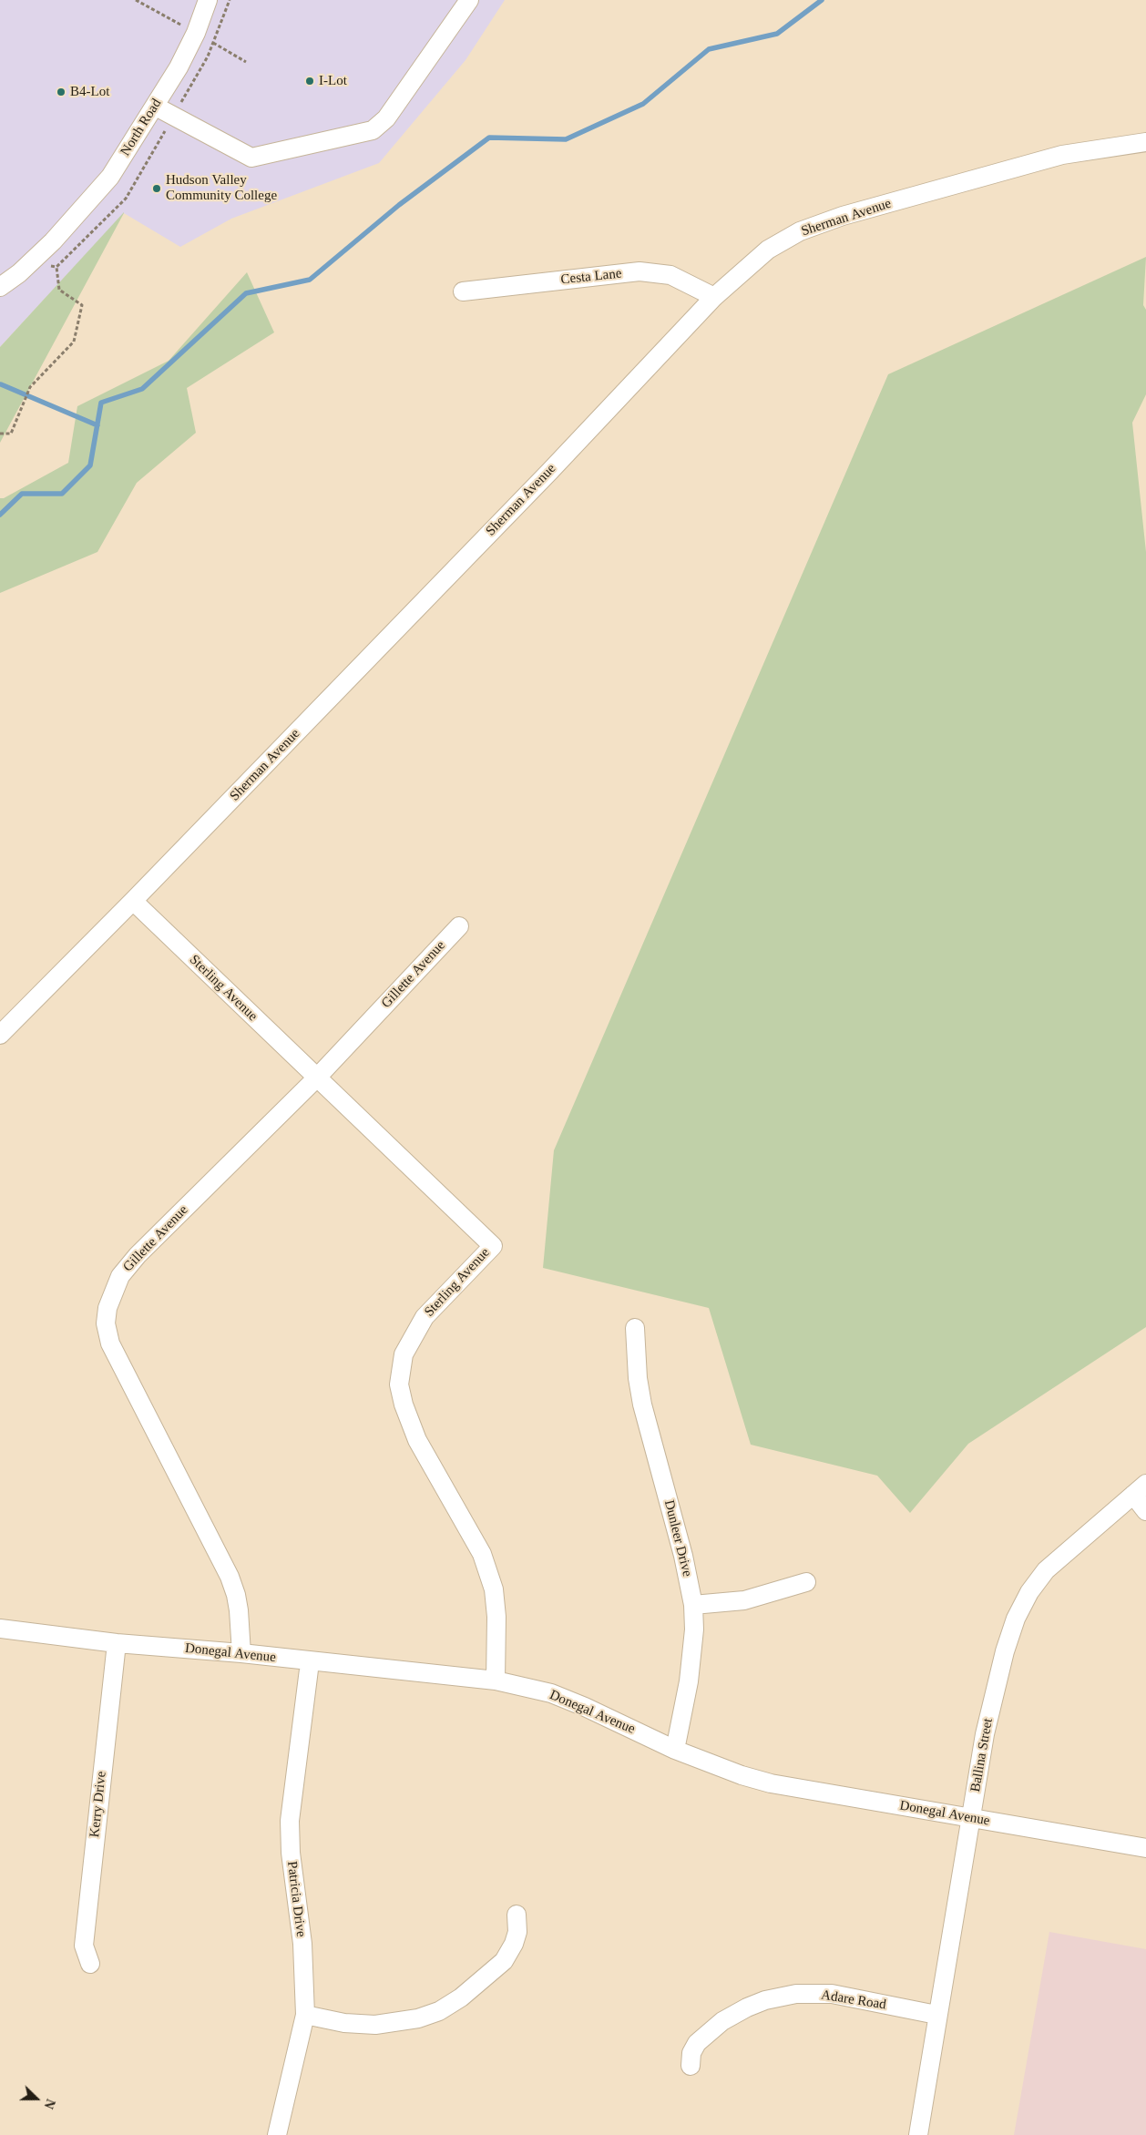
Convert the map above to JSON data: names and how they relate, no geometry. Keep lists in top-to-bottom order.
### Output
{
  "streets": {
    "street": [
      "North Road",
      "Sherman Avenue",
      "Cesta Lane",
      "Gillette Avenue",
      "Sterling Avenue",
      "Dunleer Drive",
      "Donegal Avenue",
      "Ballina Street",
      "Kerry Drive",
      "Patricia Drive",
      "Adare Road"
    ]
  },
  "crossings": [
    ["Sherman Avenue", "Cesta Lane"],
    ["Sherman Avenue", "Sterling Avenue"],
    ["Gillette Avenue", "Sterling Avenue"],
    ["Gillette Avenue", "Donegal Avenue"],
    ["Sterling Avenue", "Donegal Avenue"],
    ["Dunleer Drive", "Donegal Avenue"],
    ["Donegal Avenue", "Ballina Street"],
    ["Donegal Avenue", "Kerry Drive"],
    ["Donegal Avenue", "Patricia Drive"],
    ["Ballina Street", "Adare Road"]
  ],
  "places": ["I-Lot", "B4-Lot", "Hudson Valley Community College"],
  "north": "right"
}
